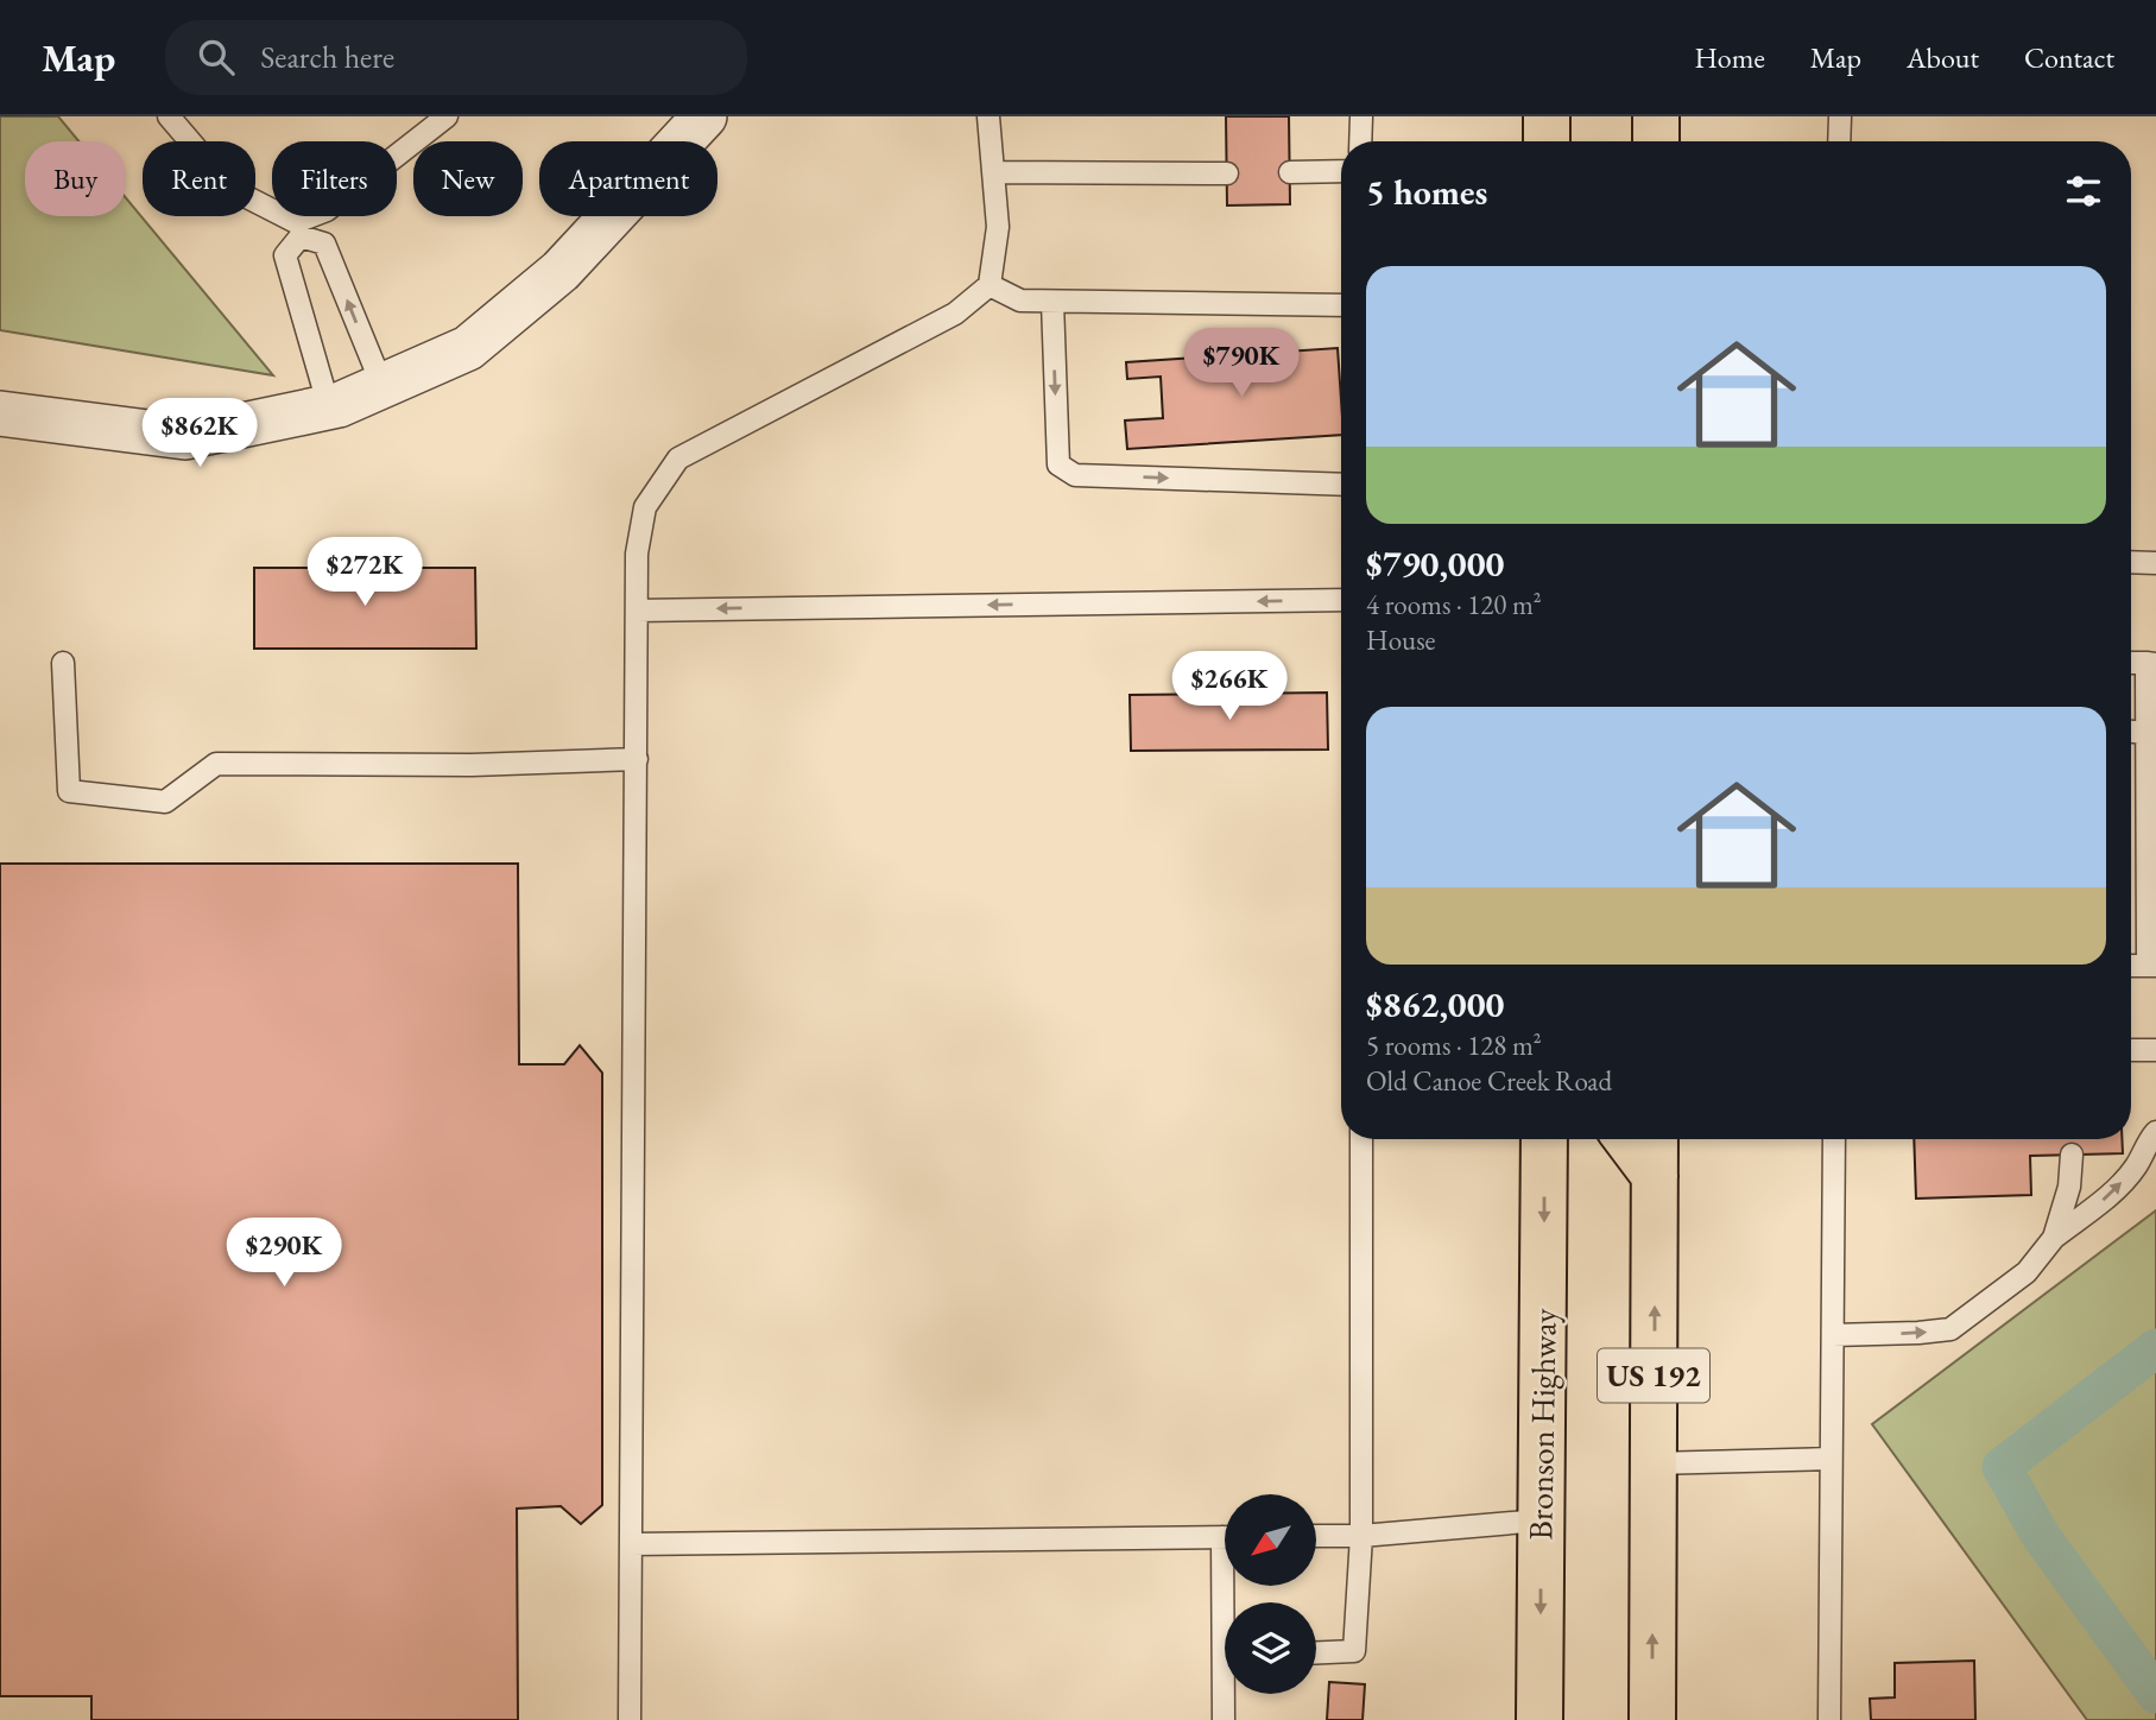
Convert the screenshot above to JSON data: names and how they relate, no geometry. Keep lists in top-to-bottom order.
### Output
{
  "streets": {
    "highway": ["US 192", "Bronson Highway"]
  },
  "north": "bottom left",
  "page": {
    "header": "Map",
    "search": "Search here",
    "nav": [
      "Home",
      "Map",
      "About",
      "Contact"
    ],
    "chip": [
      "Buy",
      "Rent",
      "Filters",
      "New",
      "Apartment"
    ],
    "heading": "5 homes",
    "list": [
      {
        "name": "$790,000",
        "note": "4 rooms · 120 m² · House"
      },
      {
        "name": "$862,000",
        "note": "5 rooms · 128 m² · Old Canoe Creek Road"
      }
    ],
    "price": [
      "$790K",
      "$862K",
      "$272K",
      "$266K",
      "$290K"
    ]
  }
}
